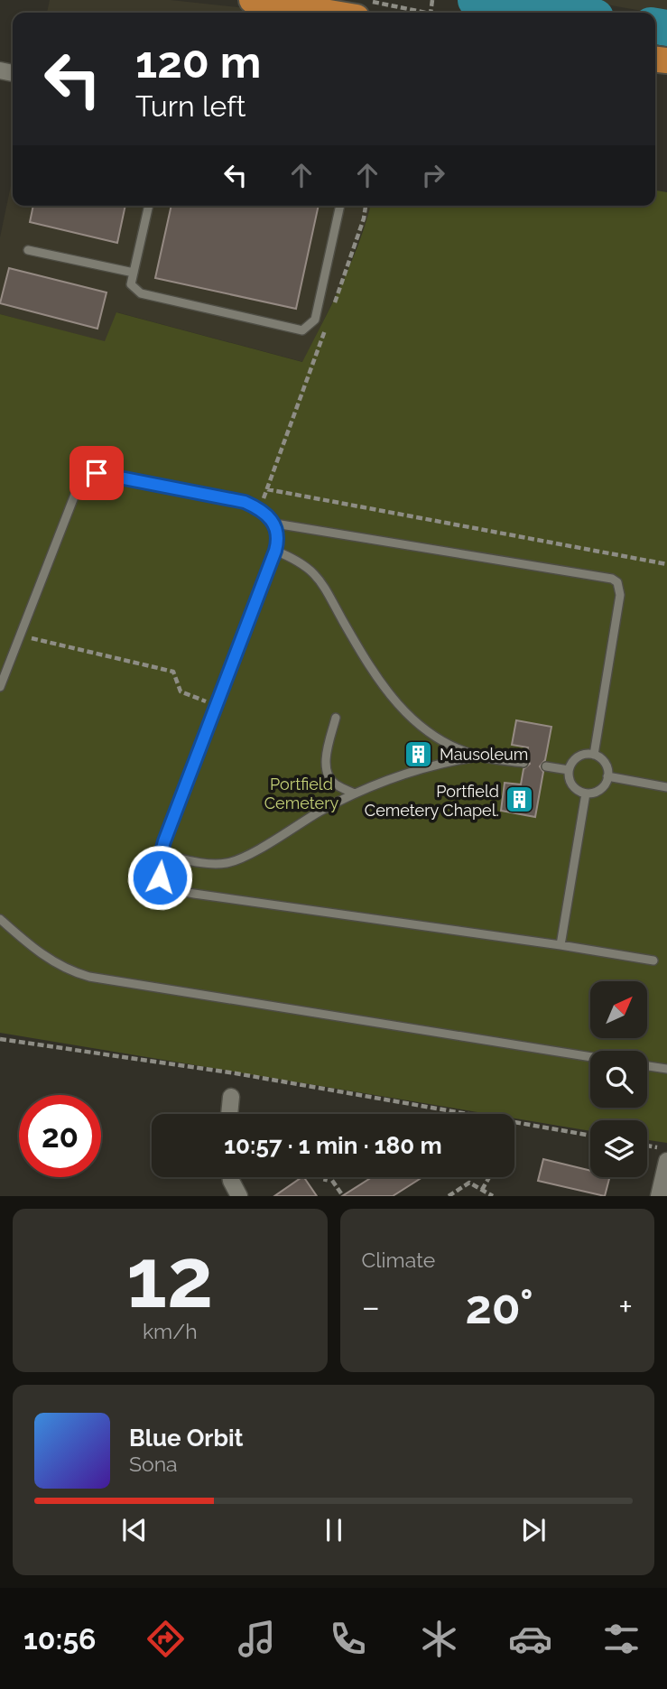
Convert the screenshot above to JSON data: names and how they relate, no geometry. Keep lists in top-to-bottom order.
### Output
{
  "parks": ["Portfield Cemetery"],
  "places": {
    "building": ["Mausoleum", "Portfield Cemetery Chapel."]
  },
  "north": "top right",
  "page": {
    "turn": ["120 m", "Turn left"],
    "limit": "20",
    "trip": "10:57 · 1 min · 180 m",
    "tile": [
      ["12", "km/h"],
      "Climate"
    ],
    "heat": ["−", "20°", "+"],
    "song": ["Blue Orbit", "Sona"],
    "tabs": "10:56"
  }
}
